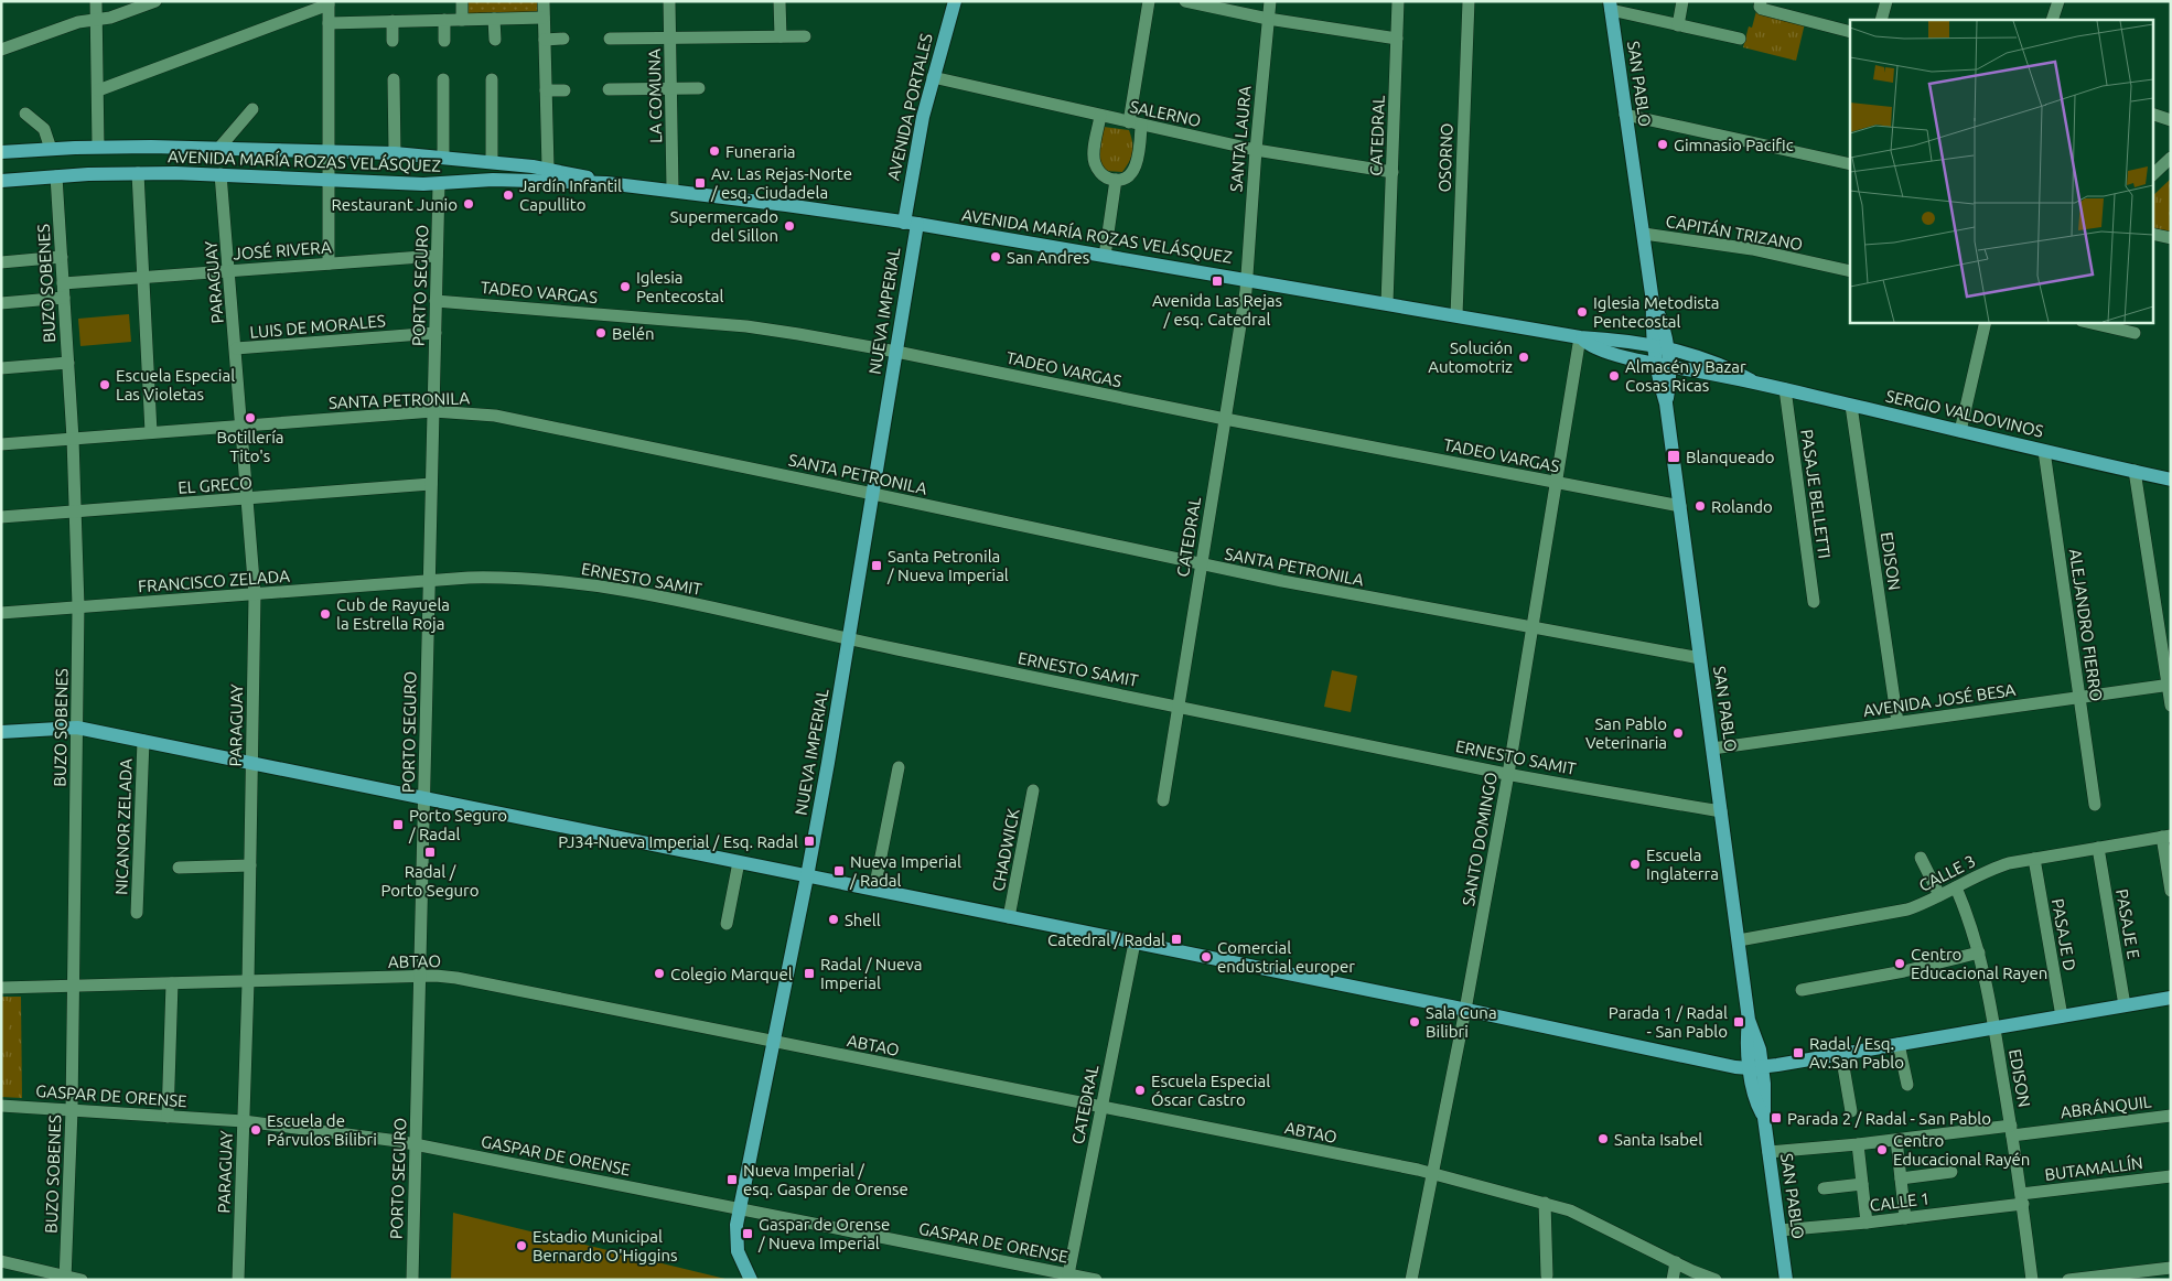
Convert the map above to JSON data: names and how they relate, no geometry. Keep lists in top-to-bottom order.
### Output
{
  "streets": {
    "main road": [
      "SAN PABLO",
      "AVENIDA PORTALES",
      "AVENIDA MARÍA ROZAS VELÁSQUEZ",
      "NUEVA IMPERIAL",
      "SERGIO VALDOVINOS"
    ],
    "street": [
      "LA COMUNA",
      "SALERNO",
      "CATEDRAL",
      "SANTA LAURA",
      "OSORNO",
      "CAPITÁN TRIZANO",
      "JOSÉ RIVERA",
      "PARAGUAY",
      "BUZO SOBENES",
      "PORTO SEGURO",
      "TADEO VARGAS",
      "LUIS DE MORALES",
      "SANTA PETRONILA",
      "EL GRECO",
      "PASAJE BELLETTI",
      "EDISON",
      "ERNESTO SAMIT",
      "FRANCISCO ZELADA",
      "ALEJANDRO FIERRO",
      "AVENIDA JOSÉ BESA",
      "NICANOR ZELADA",
      "SANTO DOMINGO",
      "CHADWICK",
      "CALLE 3",
      "PASAJE E",
      "PASAJE D",
      "ABTAO",
      "GASPAR DE ORENSE",
      "ABRÁNQUIL",
      "BUTAMALLÍN",
      "CALLE 1"
    ]
  },
  "crossings": [
    ["SAN PABLO", "AVENIDA MARÍA ROZAS VELÁSQUEZ"],
    ["SAN PABLO", "CAPITÁN TRIZANO"],
    ["SAN PABLO", "TADEO VARGAS"],
    ["SAN PABLO", "SANTA PETRONILA"],
    ["SAN PABLO", "SERGIO VALDOVINOS"],
    ["SAN PABLO", "ERNESTO SAMIT"],
    ["SAN PABLO", "AVENIDA JOSÉ BESA"],
    ["SAN PABLO", "CALLE 3"],
    ["SAN PABLO", "CALLE 1"],
    ["LA COMUNA", "AVENIDA MARÍA ROZAS VELÁSQUEZ"],
    ["AVENIDA PORTALES", "SALERNO"],
    ["AVENIDA PORTALES", "AVENIDA MARÍA ROZAS VELÁSQUEZ"],
    ["AVENIDA PORTALES", "NUEVA IMPERIAL"],
    ["SALERNO", "CATEDRAL"],
    ["SALERNO", "SANTA LAURA"],
    ["CATEDRAL", "SANTA LAURA"],
    ["CATEDRAL", "AVENIDA MARÍA ROZAS VELÁSQUEZ"],
    ["CATEDRAL", "TADEO VARGAS"],
    ["CATEDRAL", "SANTA PETRONILA"],
    ["CATEDRAL", "ERNESTO SAMIT"],
    ["CATEDRAL", "ABTAO"],
    ["CATEDRAL", "GASPAR DE ORENSE"],
    ["SANTA LAURA", "AVENIDA MARÍA ROZAS VELÁSQUEZ"],
    ["OSORNO", "AVENIDA MARÍA ROZAS VELÁSQUEZ"],
    ["AVENIDA MARÍA ROZAS VELÁSQUEZ", "PARAGUAY"],
    ["AVENIDA MARÍA ROZAS VELÁSQUEZ", "BUZO SOBENES"],
    ["AVENIDA MARÍA ROZAS VELÁSQUEZ", "PORTO SEGURO"],
    ["AVENIDA MARÍA ROZAS VELÁSQUEZ", "NUEVA IMPERIAL"],
    ["AVENIDA MARÍA ROZAS VELÁSQUEZ", "SERGIO VALDOVINOS"],
    ["AVENIDA MARÍA ROZAS VELÁSQUEZ", "SANTO DOMINGO"],
    ["JOSÉ RIVERA", "PARAGUAY"],
    ["JOSÉ RIVERA", "BUZO SOBENES"],
    ["JOSÉ RIVERA", "PORTO SEGURO"],
    ["PARAGUAY", "LUIS DE MORALES"],
    ["PARAGUAY", "SANTA PETRONILA"],
    ["PARAGUAY", "EL GRECO"],
    ["PARAGUAY", "FRANCISCO ZELADA"],
    ["PARAGUAY", "ABTAO"],
    ["PARAGUAY", "GASPAR DE ORENSE"],
    ["BUZO SOBENES", "SANTA PETRONILA"],
    ["BUZO SOBENES", "EL GRECO"],
    ["BUZO SOBENES", "FRANCISCO ZELADA"],
    ["BUZO SOBENES", "ABTAO"],
    ["BUZO SOBENES", "GASPAR DE ORENSE"],
    ["PORTO SEGURO", "TADEO VARGAS"],
    ["PORTO SEGURO", "LUIS DE MORALES"],
    ["PORTO SEGURO", "SANTA PETRONILA"],
    ["PORTO SEGURO", "EL GRECO"],
    ["PORTO SEGURO", "ERNESTO SAMIT"],
    ["PORTO SEGURO", "FRANCISCO ZELADA"],
    ["PORTO SEGURO", "ABTAO"],
    ["PORTO SEGURO", "GASPAR DE ORENSE"],
    ["TADEO VARGAS", "NUEVA IMPERIAL"],
    ["TADEO VARGAS", "SANTO DOMINGO"],
    ["NUEVA IMPERIAL", "SANTA PETRONILA"],
    ["NUEVA IMPERIAL", "ERNESTO SAMIT"],
    ["NUEVA IMPERIAL", "ABTAO"],
    ["NUEVA IMPERIAL", "GASPAR DE ORENSE"],
    ["SANTA PETRONILA", "SANTO DOMINGO"],
    ["SERGIO VALDOVINOS", "PASAJE BELLETTI"],
    ["SERGIO VALDOVINOS", "EDISON"],
    ["SERGIO VALDOVINOS", "ALEJANDRO FIERRO"],
    ["EDISON", "AVENIDA JOSÉ BESA"],
    ["EDISON", "CALLE 3"],
    ["EDISON", "ABRÁNQUIL"],
    ["EDISON", "BUTAMALLÍN"],
    ["EDISON", "CALLE 1"],
    ["ERNESTO SAMIT", "FRANCISCO ZELADA"],
    ["ERNESTO SAMIT", "SANTO DOMINGO"],
    ["ALEJANDRO FIERRO", "AVENIDA JOSÉ BESA"],
    ["SANTO DOMINGO", "ABTAO"],
    ["CALLE 3", "PASAJE E"],
    ["CALLE 3", "PASAJE D"],
    ["BUTAMALLÍN", "CALLE 1"]
  ],
  "places": {
    "other": [
      "Gimnasio Pacific",
      "Funeraria",
      "Jardín Infantil Capullito",
      "Restaurant Junio",
      "Supermercado del Sillon",
      "San Andres",
      "Iglesia Pentecostal",
      "Iglesia Metodista Pentecostal",
      "Belén",
      "Solución Automotriz",
      "Almacén y Bazar Cosas Ricas",
      "Escuela Especial Las Violetas",
      "Botillería Tito's",
      "Rolando",
      "Cub de Rayuela la Estrella Roja",
      "San Pablo Veterinaria",
      "Escuela Inglaterra",
      "Shell",
      "Comercial endustrial europer",
      "Centro Educacional Rayen",
      "Colegio Marquel",
      "Sala Cuna Bilibri",
      "Escuela Especial Óscar Castro",
      "Escuela de Párvulos Bilibri",
      "Santa Isabel",
      "Centro Educacional Rayén",
      "Estadio Municipal Bernardo O'Higgins"
    ],
    "transit": [
      "Av. Las Rejas-Norte / esq. Ciudadela",
      "Avenida Las Rejas / esq. Catedral",
      "Blanqueado",
      "Santa Petronila / Nueva Imperial",
      "Porto Seguro / Radal",
      "PJ34-Nueva Imperial / Esq. Radal",
      "Radal / Porto Seguro",
      "Nueva Imperial / Radal",
      "Catedral / Radal",
      "Radal / Nueva Imperial",
      "Parada 1 / Radal - San Pablo",
      "Radal / Esq. Av.San Pablo",
      "Parada 2 / Radal - San Pablo",
      "Nueva Imperial / esq. Gaspar de Orense",
      "Gaspar de Orense / Nueva Imperial"
    ]
  }
}
